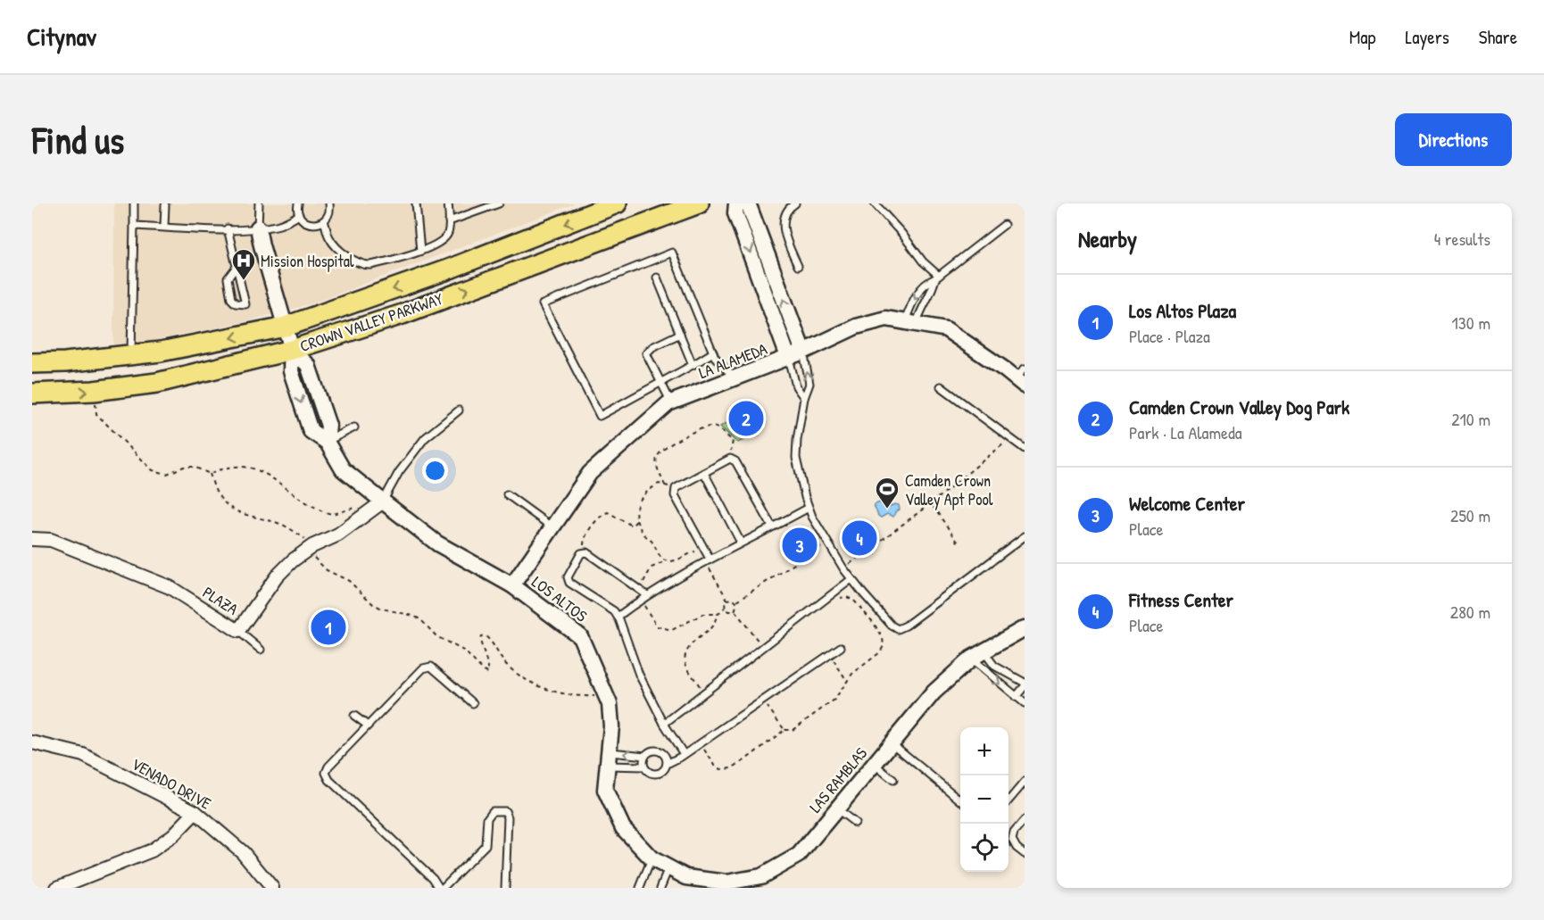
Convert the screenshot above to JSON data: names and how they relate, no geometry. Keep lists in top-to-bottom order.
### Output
{
  "streets": {
    "main road": ["CROWN VALLEY PARKWAY"],
    "street": [
      "LA ALAMEDA",
      "LOS ALTOS",
      "PLAZA",
      "LAS RAMBLAS",
      "VENADO DRIVE"
    ]
  },
  "crossings": [
    ["CROWN VALLEY PARKWAY", "LOS ALTOS"],
    ["LA ALAMEDA", "LOS ALTOS"],
    ["LOS ALTOS", "PLAZA"],
    ["LOS ALTOS", "LAS RAMBLAS"]
  ],
  "places": {
    "hospital": ["Mission Hospital"],
    "sports": ["Camden Crown Valley Apt Pool"]
  },
  "page": {
    "header": "Citynav",
    "nav": ["Map", "Layers", "Share"],
    "buttons": "Directions",
    "title": "Find us",
    "heading": ["Nearby", "4 results"],
    "list": [
      {
        "mark": "1",
        "name": "Los Altos Plaza",
        "note": "Place · Plaza",
        "value": "130 m"
      },
      {
        "mark": "2",
        "name": "Camden Crown Valley Dog Park",
        "note": "Park · La Alameda",
        "value": "210 m"
      },
      {
        "mark": "3",
        "name": "Welcome Center",
        "note": "Place",
        "value": "250 m"
      },
      {
        "mark": "4",
        "name": "Fitness Center",
        "note": "Place",
        "value": "280 m"
      }
    ],
    "pins": [
      "2",
      "4",
      "3",
      "1"
    ],
    "map_buttons": ["+", "−"]
  }
}
